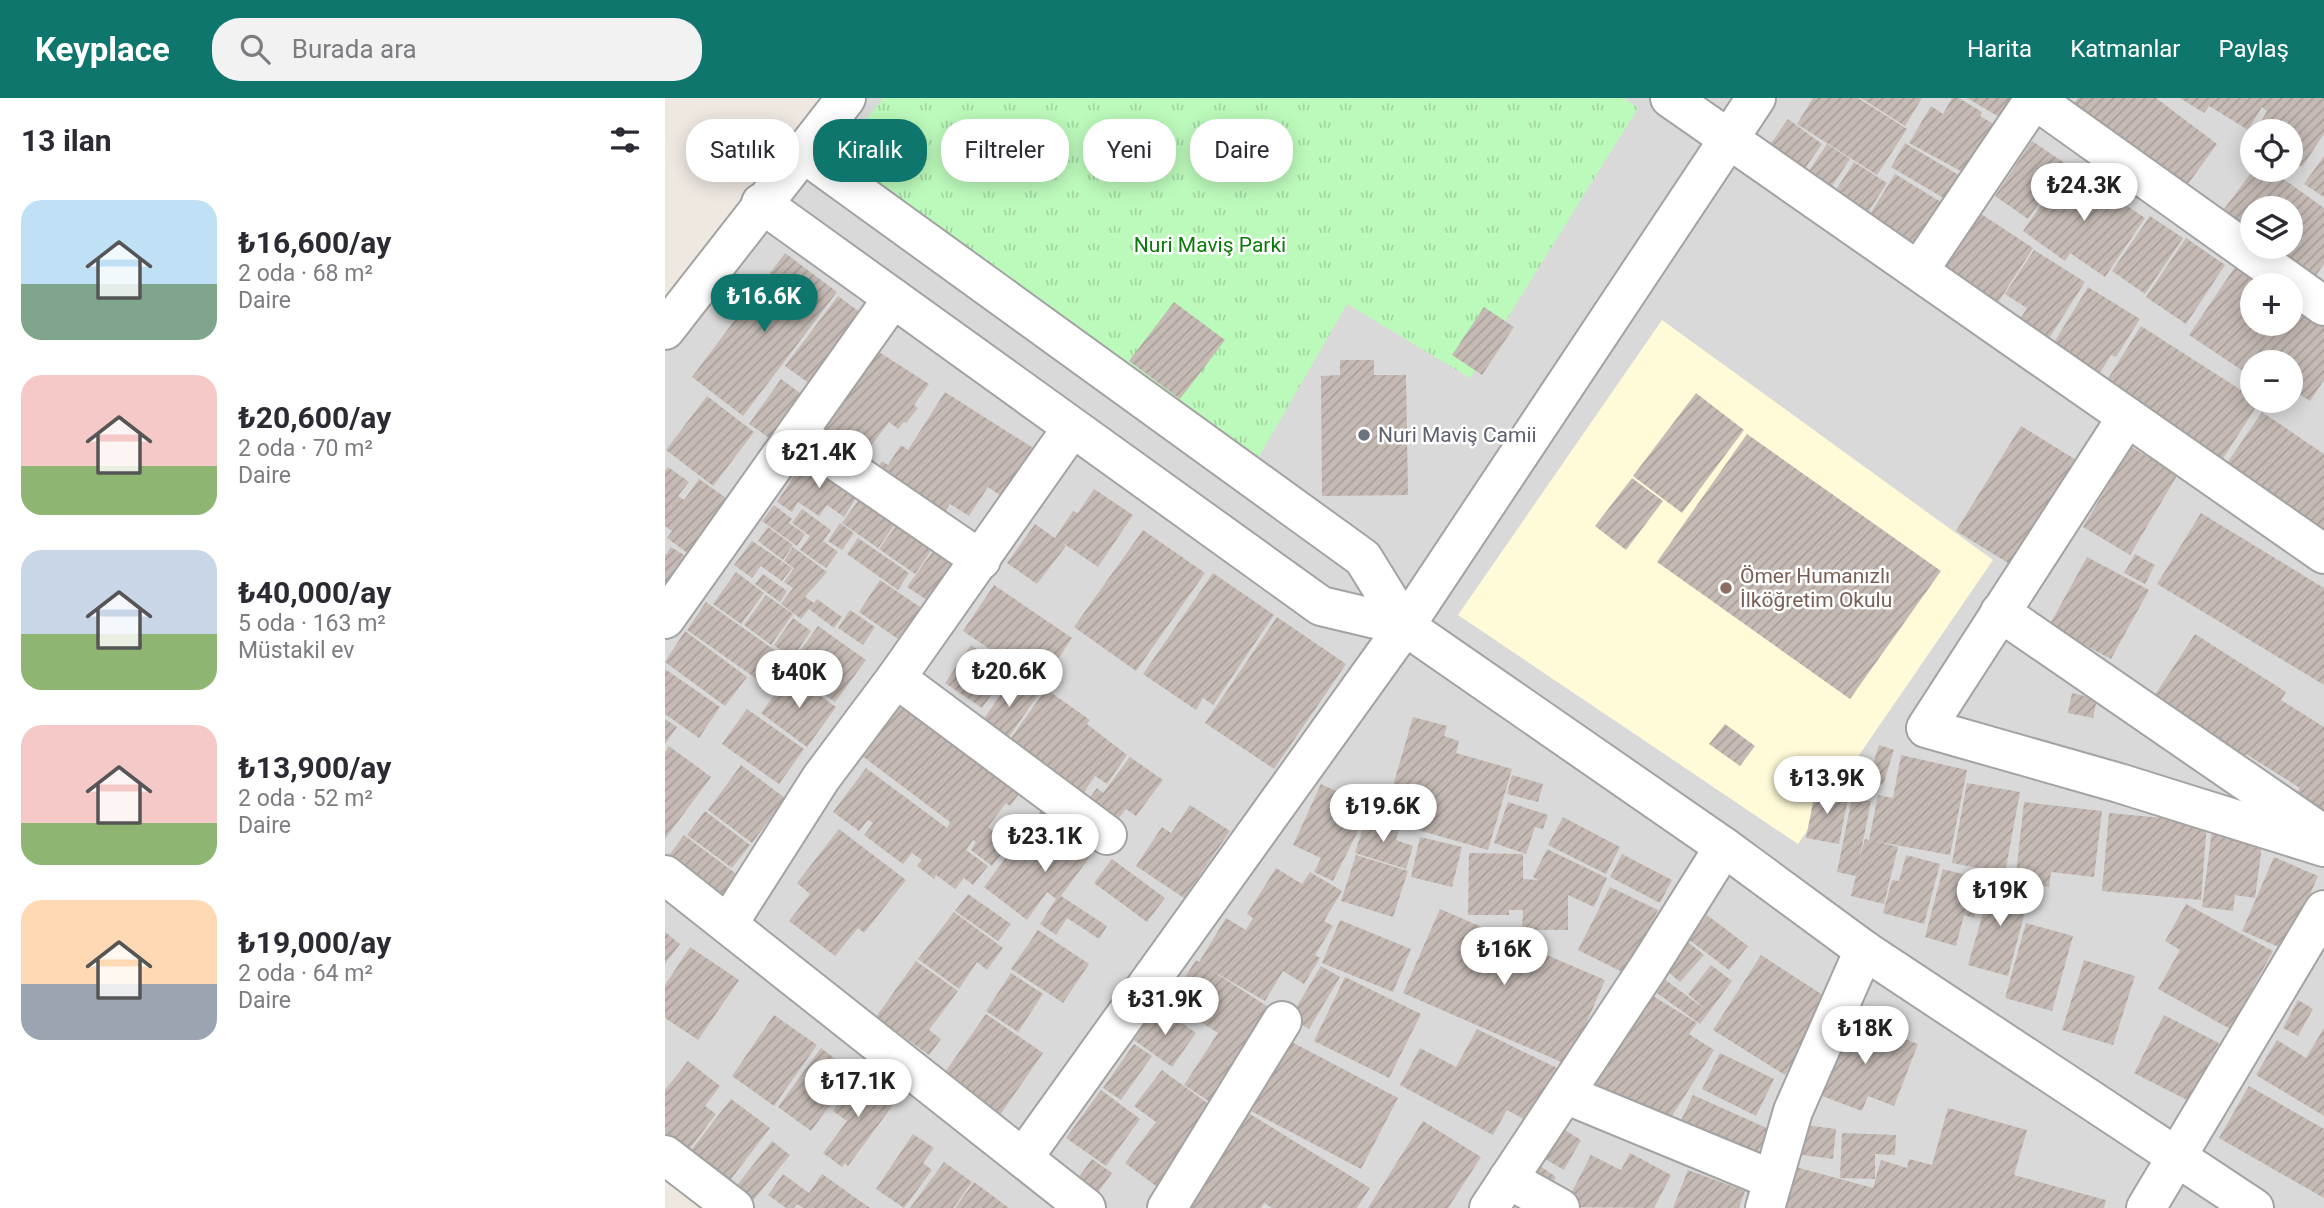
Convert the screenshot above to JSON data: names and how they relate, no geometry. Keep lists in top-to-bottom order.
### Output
{
  "parks": ["Nuri Maviş Parki"],
  "places": ["Nuri Maviş Camii", "Ömer Humanızlı İlköğretim Okulu"],
  "page": {
    "header": "Keyplace",
    "search": "Burada ara",
    "nav": ["Harita", "Katmanlar", "Paylaş"],
    "heading": "13 ilan",
    "map_buttons": ["+", "−"],
    "chip": [
      "Satılık",
      "Kiralık",
      "Filtreler",
      "Yeni",
      "Daire"
    ],
    "price": [
      "₺24.3K",
      "₺16.6K",
      "₺21.4K",
      "₺20.6K",
      "₺40K",
      "₺13.9K",
      "₺19.6K",
      "₺23.1K",
      "₺19K",
      "₺16K",
      "₺31.9K",
      "₺18K",
      "₺17.1K"
    ],
    "list": [
      {
        "name": "₺16,600/ay",
        "note": "2 oda · 68 m² · Daire"
      },
      {
        "name": "₺20,600/ay",
        "note": "2 oda · 70 m² · Daire"
      },
      {
        "name": "₺40,000/ay",
        "note": "5 oda · 163 m² · Müstakil ev"
      },
      {
        "name": "₺13,900/ay",
        "note": "2 oda · 52 m² · Daire"
      },
      {
        "name": "₺19,000/ay",
        "note": "2 oda · 64 m² · Daire"
      }
    ]
  }
}
